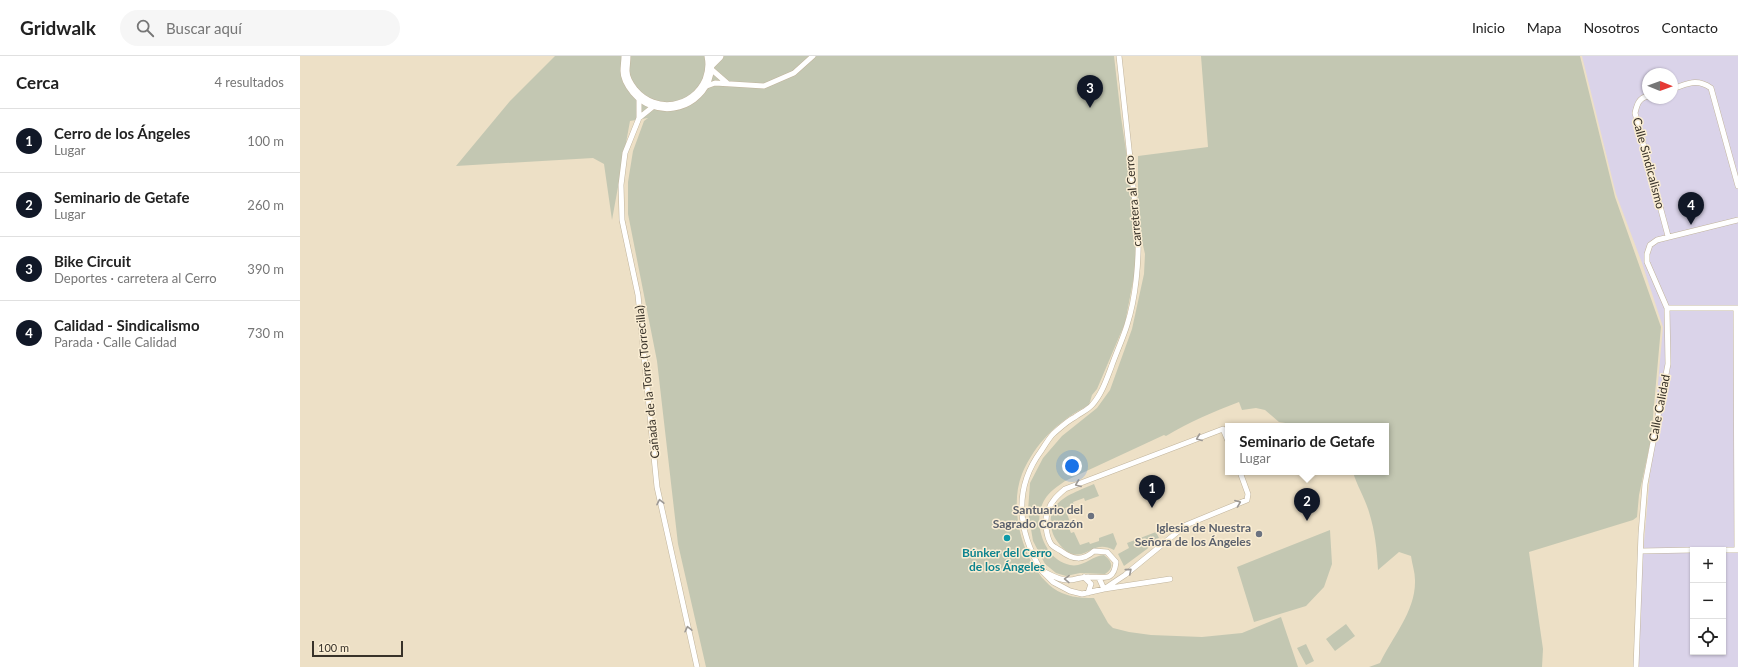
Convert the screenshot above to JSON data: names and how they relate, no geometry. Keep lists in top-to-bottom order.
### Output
{
  "streets": {
    "street": [
      "Calle Sindicalismo",
      "carretera al Cerro",
      "Cañada de la Torre (Torrecilla)",
      "Calle Calidad"
    ]
  },
  "crossings": [
    ["Calle Sindicalismo", "Calle Calidad"]
  ],
  "one_way": ["Cañada de la Torre (Torrecilla)"],
  "places": ["Santuario del Sagrado Corazón", "Iglesia de Nuestra Señora de los Ángeles", "Búnker del Cerro de los Ángeles"],
  "scale_bar": "100 m",
  "north": "right",
  "page": {
    "header": "Gridwalk",
    "search": "Buscar aquí",
    "nav": [
      "Inicio",
      "Mapa",
      "Nosotros",
      "Contacto"
    ],
    "heading": ["Cerca", "4 resultados"],
    "pins": [
      "3",
      "4",
      "1",
      "2"
    ],
    "list": [
      {
        "mark": "1",
        "name": "Cerro de los Ángeles",
        "note": "Lugar",
        "value": "100 m"
      },
      {
        "mark": "2",
        "name": "Seminario de Getafe",
        "note": "Lugar",
        "value": "260 m"
      },
      {
        "mark": "3",
        "name": "Bike Circuit",
        "note": "Deportes · carretera al Cerro",
        "value": "390 m"
      },
      {
        "mark": "4",
        "name": "Calidad - Sindicalismo",
        "note": "Parada · Calle Calidad",
        "value": "730 m"
      }
    ],
    "popup": ["Seminario de Getafe", "Lugar"],
    "map_buttons": ["+", "−"],
    "scale": "100 m"
  }
}
